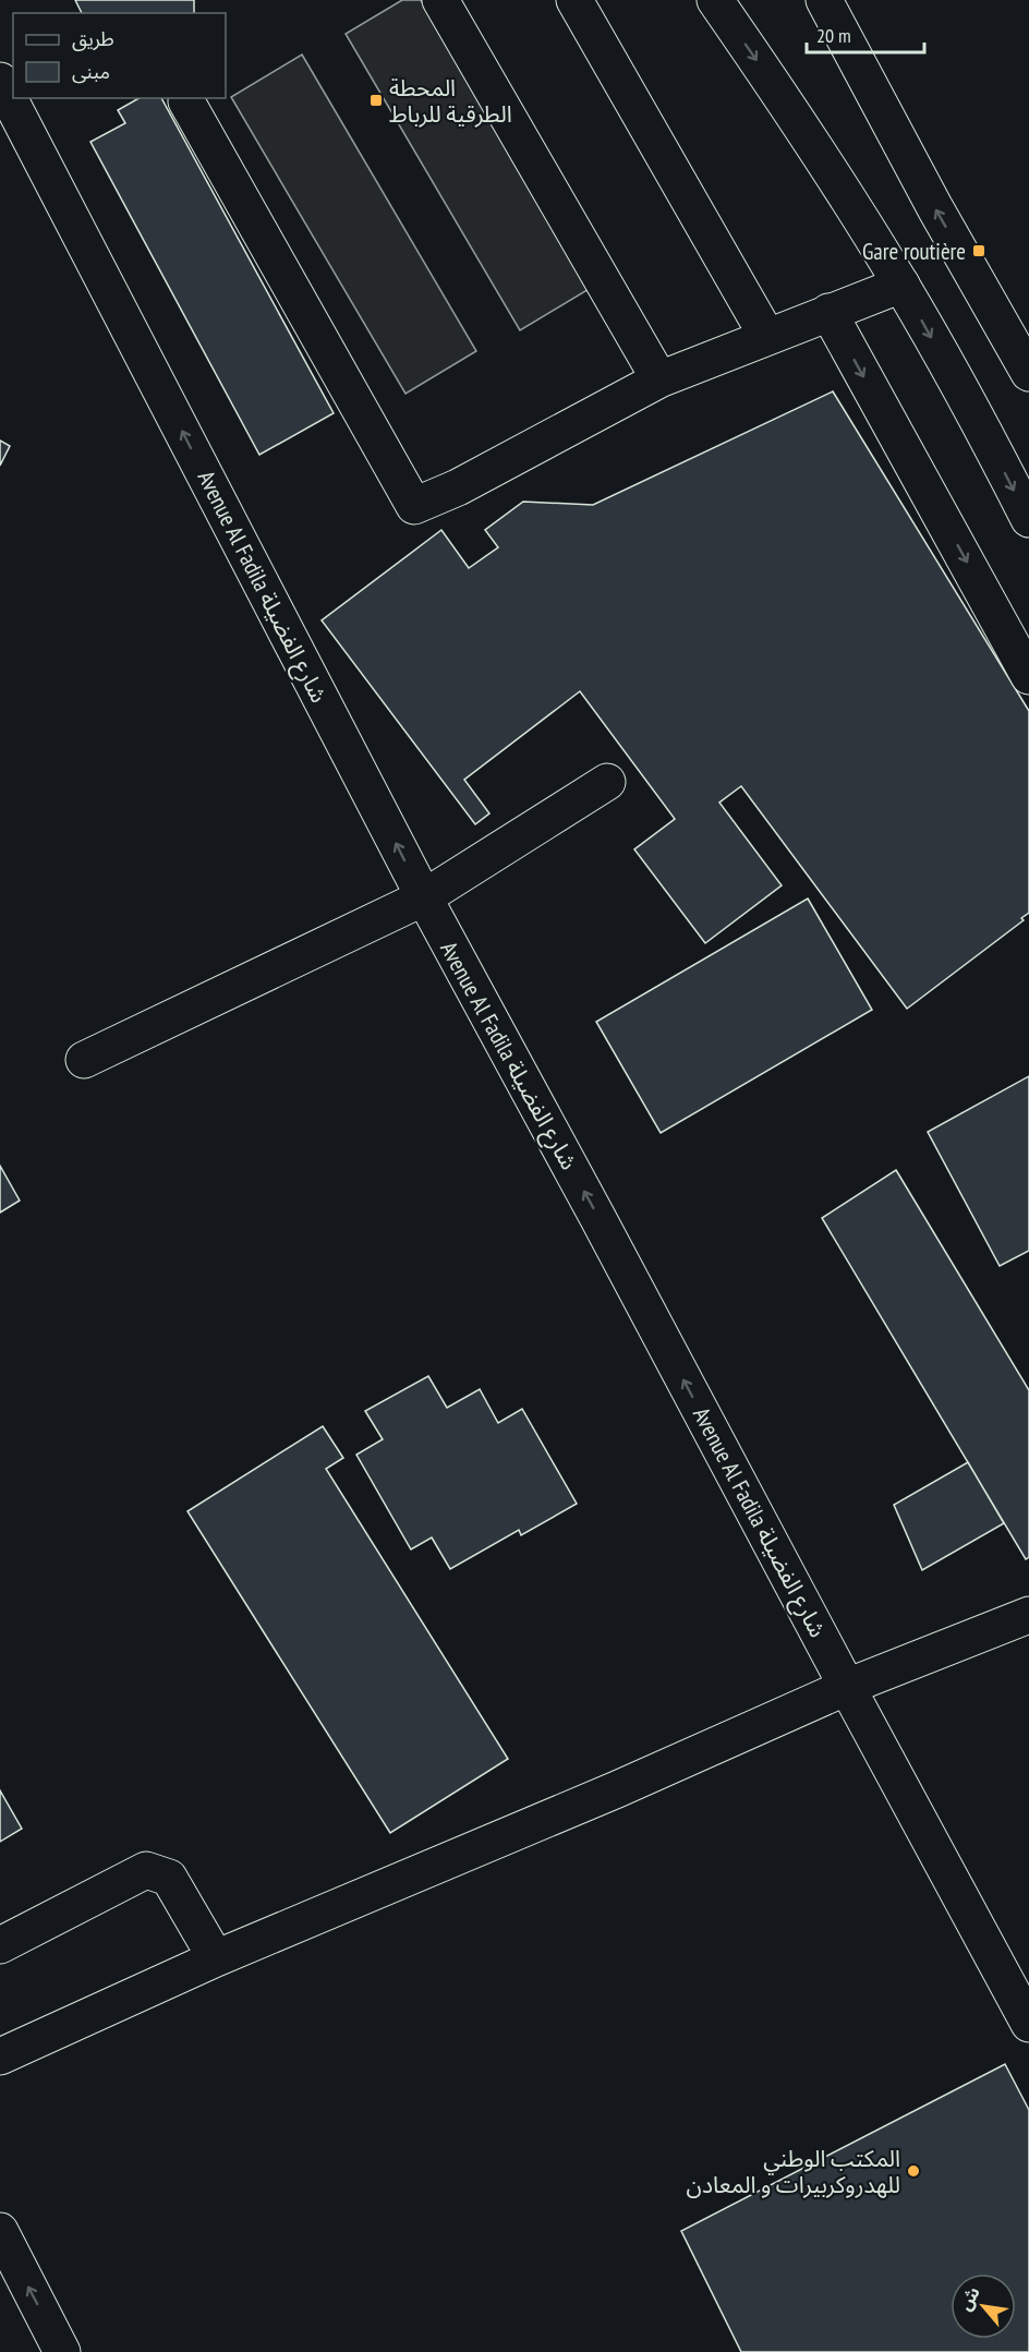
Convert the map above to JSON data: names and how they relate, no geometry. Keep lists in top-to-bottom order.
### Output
{
  "streets": {
    "street": ["Avenue Al Fadila شارع الفضيلة"]
  },
  "one_way": ["Avenue Al Fadila شارع الفضيلة"],
  "places": {
    "transit": ["المحطة الطرقية للرباط", "Gare routière"],
    "other": ["المكتب الوطني للهدروكربيرات و المعادن"]
  },
  "legend": ["طريق", "مبنى"],
  "scale_bar": "20 m",
  "north": "top left"
}
